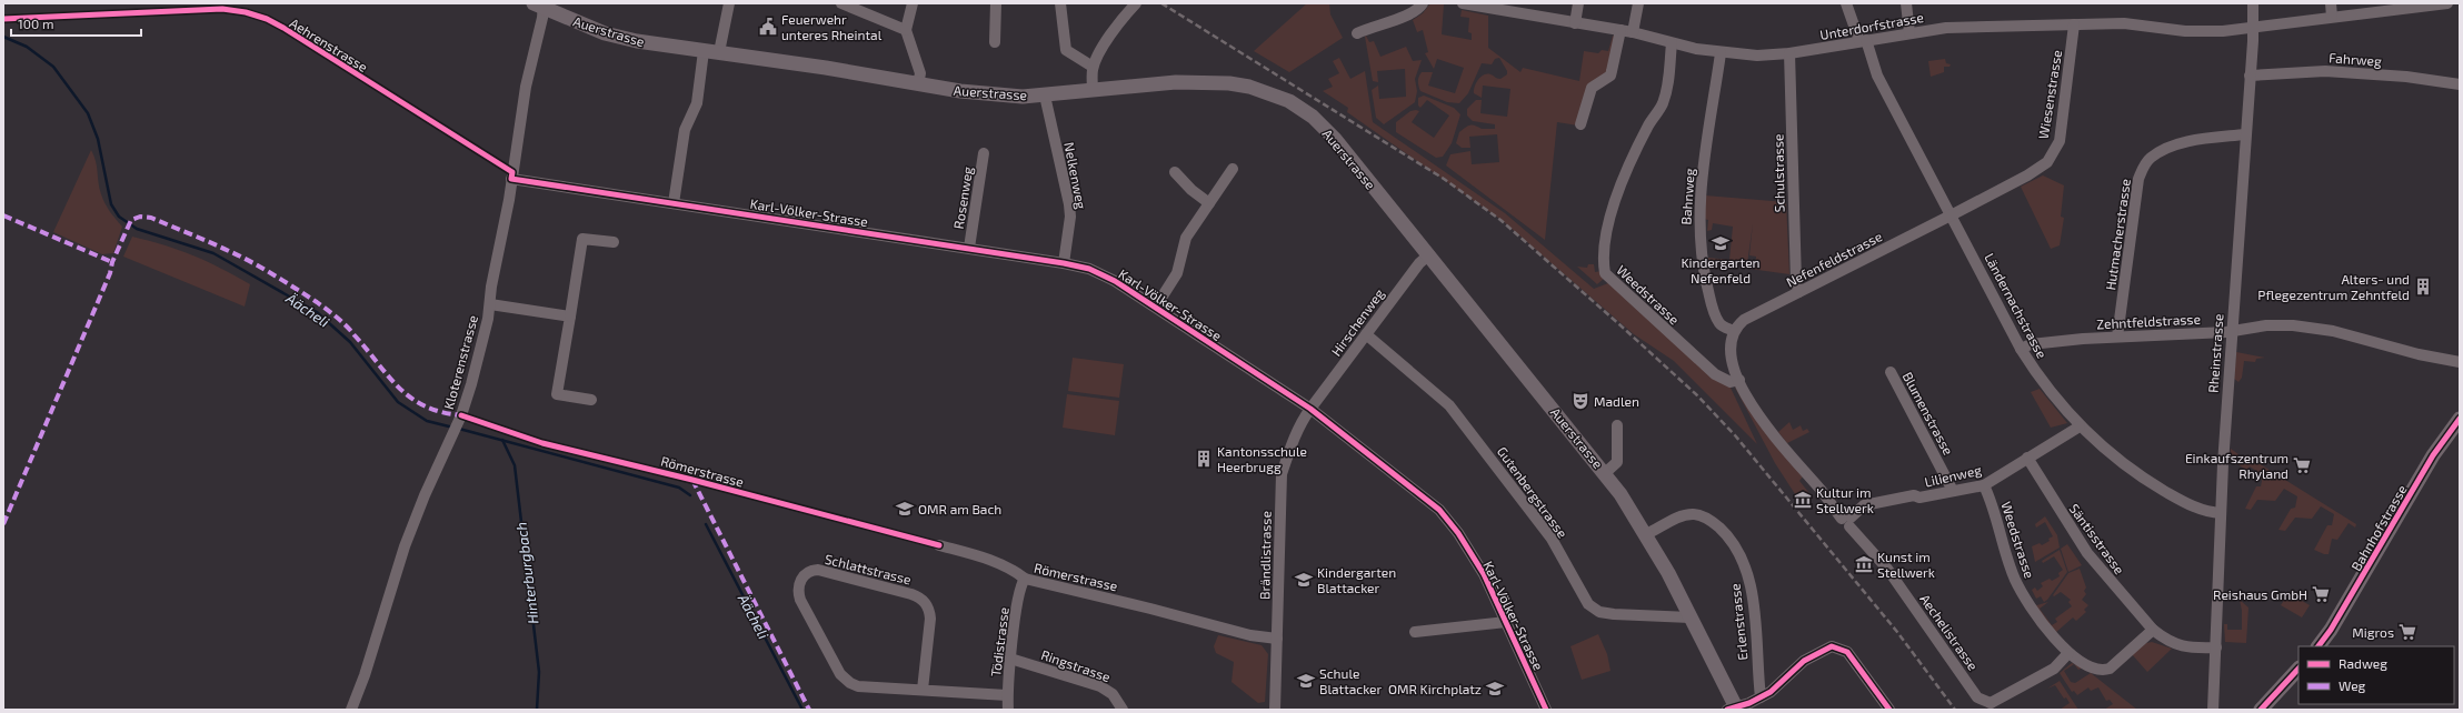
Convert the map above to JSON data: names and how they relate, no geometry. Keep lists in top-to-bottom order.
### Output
{
  "streets": {
    "main road": ["Auerstrasse", "Bahnhofstrasse"],
    "street": [
      "Unterdorfstrasse",
      "Fahrweg",
      "Wiesenstrasse",
      "Schulstrasse",
      "Nelkenweg",
      "Bahnweg",
      "Rosenweg",
      "Karl-Völker-Strasse",
      "Hutmacherstrasse",
      "Nefenfeldstrasse",
      "Weedstrasse",
      "Ländernachstrasse",
      "Zehntfeldstrasse",
      "Hirschenweg",
      "Rheinstrasse",
      "Kloterenstrasse",
      "Blumenstrasse",
      "Römerstrasse",
      "Lilienweg",
      "Gutenbergstrasse",
      "Säntisstrasse",
      "Brändlistrasse",
      "Schlattstrasse",
      "Erlenstrasse",
      "Aechelistrasse",
      "Tödistrasse",
      "Ringstrasse"
    ],
    "cycle path": ["Aehrenstrasse"]
  },
  "crossings": [
    ["Unterdorfstrasse", "Wiesenstrasse"],
    ["Unterdorfstrasse", "Schulstrasse"],
    ["Unterdorfstrasse", "Bahnweg"],
    ["Unterdorfstrasse", "Weedstrasse"],
    ["Unterdorfstrasse", "Ländernachstrasse"],
    ["Unterdorfstrasse", "Rheinstrasse"],
    ["Auerstrasse", "Nelkenweg"],
    ["Auerstrasse", "Hirschenweg"],
    ["Auerstrasse", "Kloterenstrasse"],
    ["Auerstrasse", "Gutenbergstrasse"],
    ["Auerstrasse", "Erlenstrasse"],
    ["Fahrweg", "Rheinstrasse"],
    ["Wiesenstrasse", "Nefenfeldstrasse"],
    ["Wiesenstrasse", "Ländernachstrasse"],
    ["Schulstrasse", "Nefenfeldstrasse"],
    ["Nelkenweg", "Karl-Völker-Strasse"],
    ["Bahnweg", "Nefenfeldstrasse"],
    ["Bahnweg", "Aechelistrasse"],
    ["Rosenweg", "Karl-Völker-Strasse"],
    ["Karl-Völker-Strasse", "Hirschenweg"],
    ["Karl-Völker-Strasse", "Kloterenstrasse"],
    ["Karl-Völker-Strasse", "Brändlistrasse"],
    ["Hutmacherstrasse", "Zehntfeldstrasse"],
    ["Hutmacherstrasse", "Rheinstrasse"],
    ["Nefenfeldstrasse", "Ländernachstrasse"],
    ["Nefenfeldstrasse", "Aechelistrasse"],
    ["Weedstrasse", "Lilienweg"],
    ["Weedstrasse", "Säntisstrasse"],
    ["Weedstrasse", "Aechelistrasse"],
    ["Ländernachstrasse", "Zehntfeldstrasse"],
    ["Ländernachstrasse", "Rheinstrasse"],
    ["Ländernachstrasse", "Lilienweg"],
    ["Zehntfeldstrasse", "Rheinstrasse"],
    ["Hirschenweg", "Gutenbergstrasse"],
    ["Hirschenweg", "Brändlistrasse"],
    ["Rheinstrasse", "Säntisstrasse"],
    ["Blumenstrasse", "Lilienweg"],
    ["Römerstrasse", "Brändlistrasse"],
    ["Römerstrasse", "Tödistrasse"],
    ["Lilienweg", "Säntisstrasse"],
    ["Lilienweg", "Aechelistrasse"],
    ["Schlattstrasse", "Tödistrasse"],
    ["Tödistrasse", "Ringstrasse"]
  ],
  "water": ["Äächeli", "Hinterburgbach"],
  "places": {
    "public building": ["Feuerwehr unteres Rheintal"],
    "school or university": [
      "Kindergarten Nefenfeld",
      "OMR am Bach",
      "Kindergarten Blattacker",
      "Schule Blattacker",
      "OMR Kirchplatz"
    ],
    "building": ["Alters- und Pflegezentrum Zehntfeld", "Kantonsschule Heerbrugg"],
    "theatre": ["Madlen"],
    "supermarket": ["Einkaufszentrum Rhyland", "Reishaus GmbH", "Migros"],
    "museum": ["Kultur im Stellwerk", "Kunst im Stellwerk"]
  },
  "legend": ["Radweg", "Weg"],
  "scale_bar": "100 m"
}
